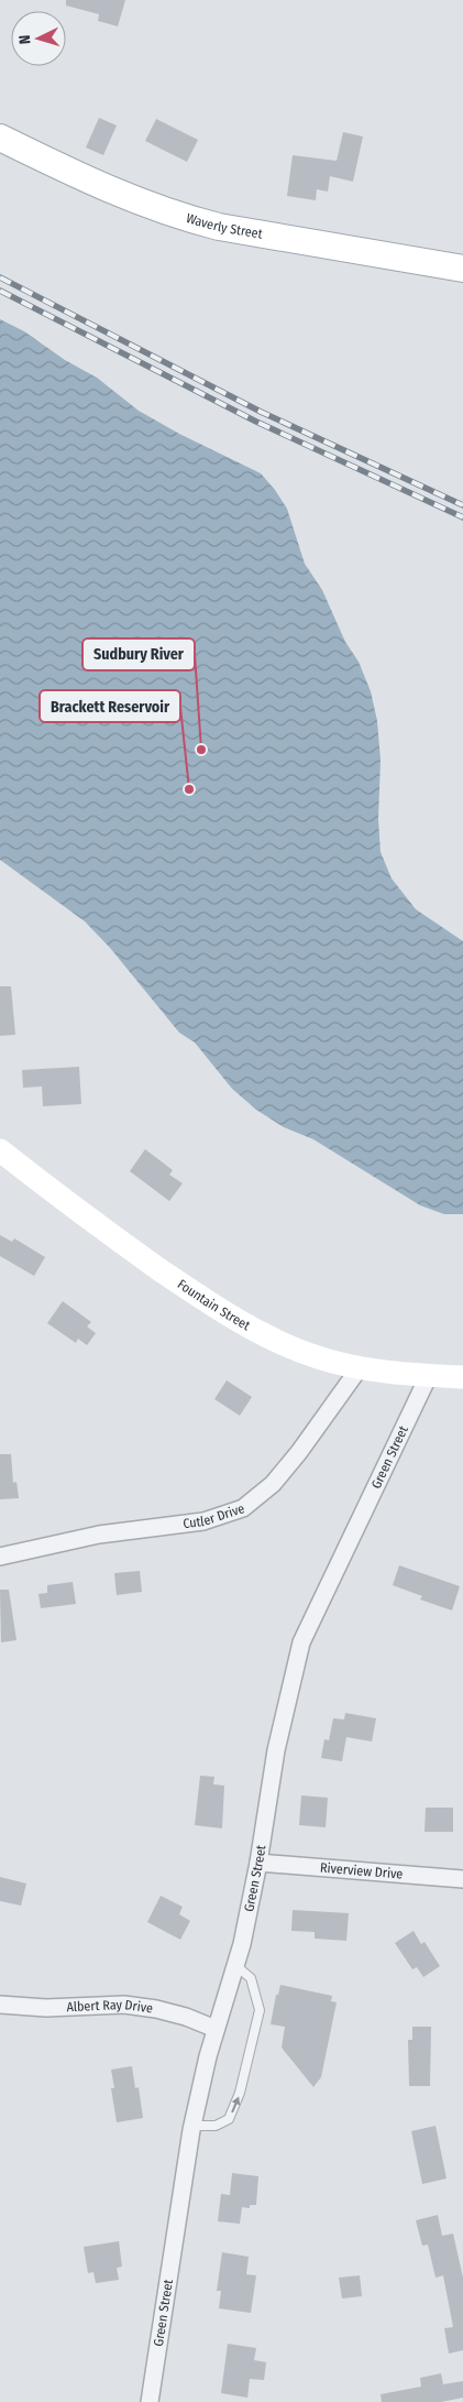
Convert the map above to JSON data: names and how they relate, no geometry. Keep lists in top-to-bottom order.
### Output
{
  "streets": {
    "main road": ["Waverly Street"],
    "street": [
      "Fountain Street",
      "Green Street",
      "Cutler Drive",
      "Riverview Drive",
      "Albert Ray Drive"
    ]
  },
  "crossings": [
    ["Fountain Street", "Green Street"],
    ["Fountain Street", "Cutler Drive"],
    ["Green Street", "Riverview Drive"],
    ["Green Street", "Albert Ray Drive"]
  ],
  "places": ["Sudbury River", "Brackett Reservoir"],
  "north": "left"
}
